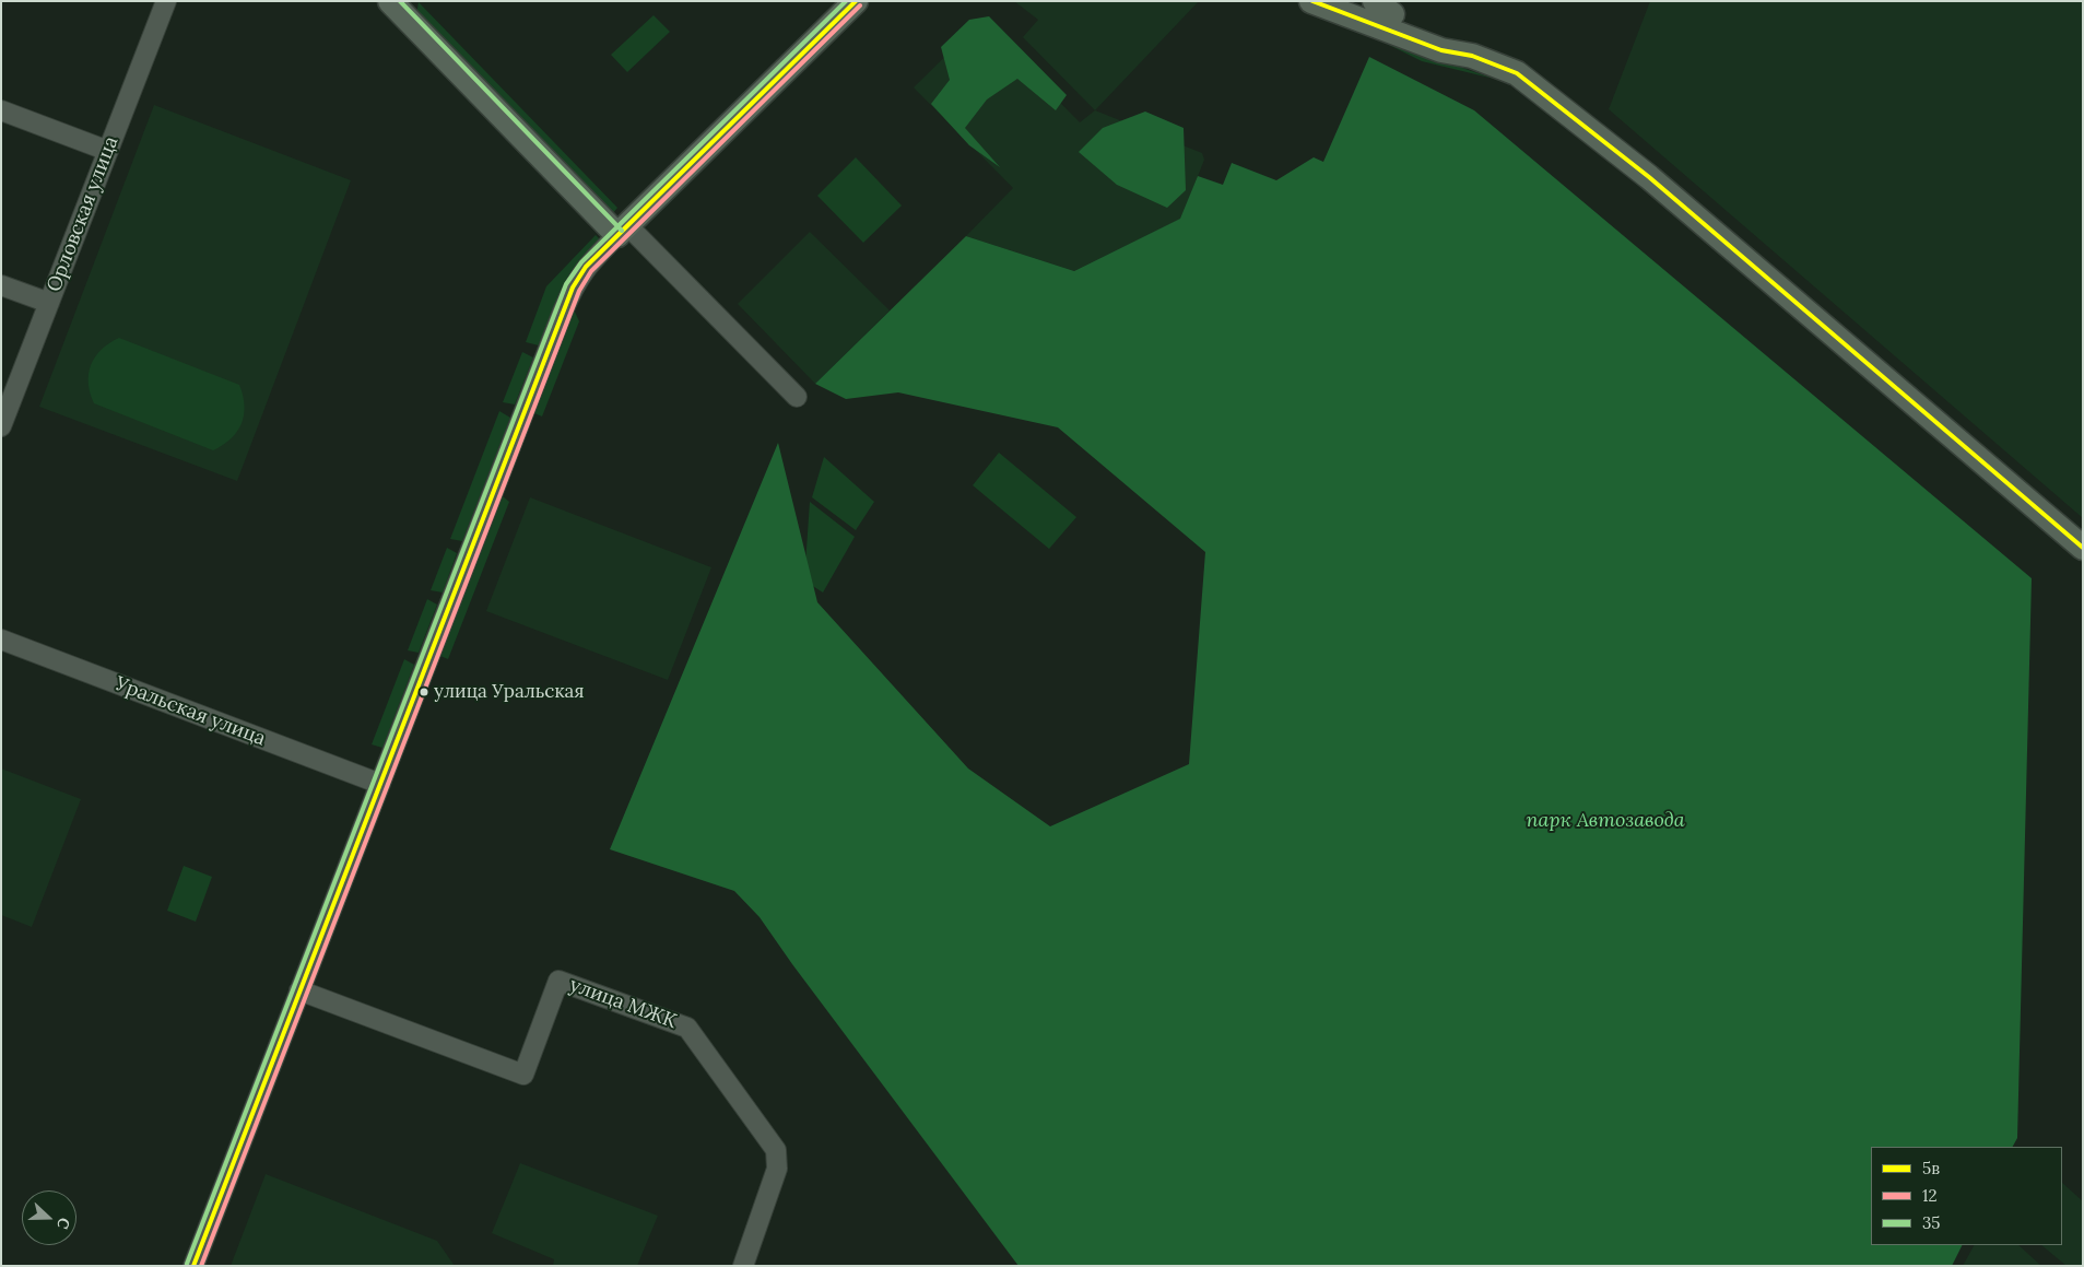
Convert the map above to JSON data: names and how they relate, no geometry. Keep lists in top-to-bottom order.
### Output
{
  "streets": {
    "street": ["Орловская улица", "Уральская улица", "улица МЖК"]
  },
  "parks": ["парк Автозавода"],
  "places": ["улица Уральская"],
  "lines": ["transit line 5в", "transit line 35", "transit line 12"],
  "legend": ["5в", "12", "35"],
  "north": "right"
}
